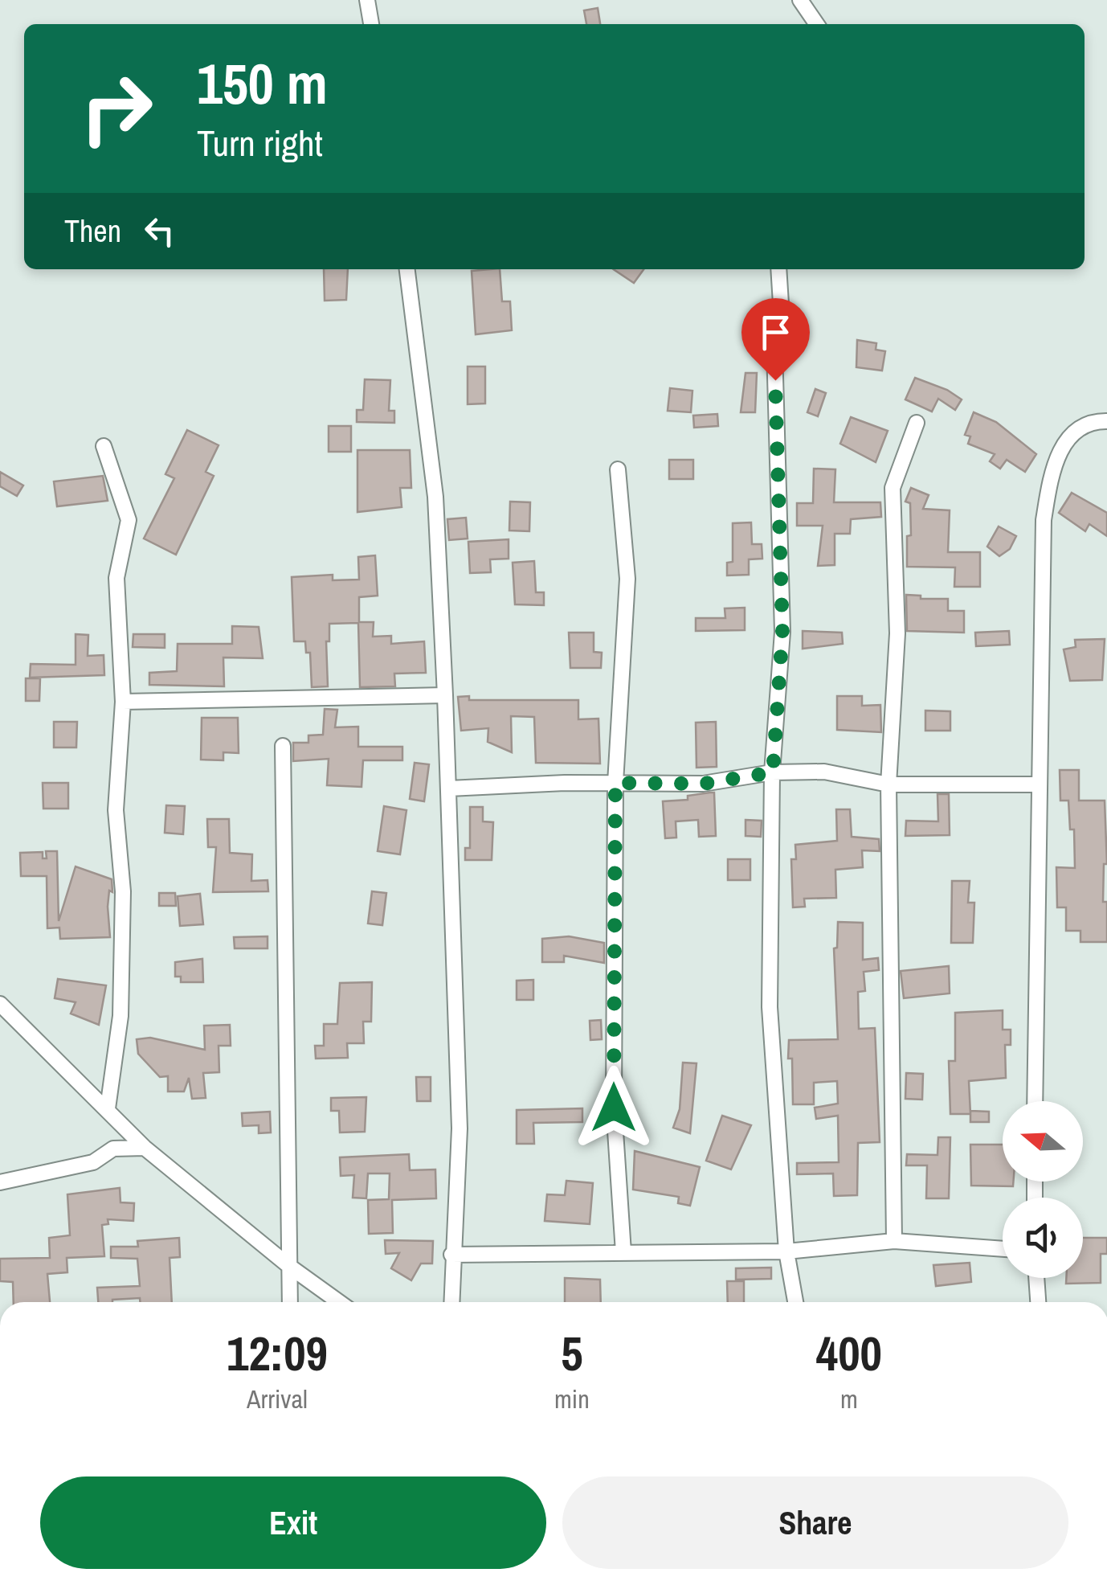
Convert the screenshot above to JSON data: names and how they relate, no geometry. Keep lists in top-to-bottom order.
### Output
{
  "north": "left",
  "page": {
    "turn": ["150 m", "Turn right"],
    "then": "Then",
    "eta": [
      "12:09",
      "Arrival",
      "5",
      "min",
      "400",
      "m"
    ],
    "buttons": ["Exit", "Share"]
  }
}
